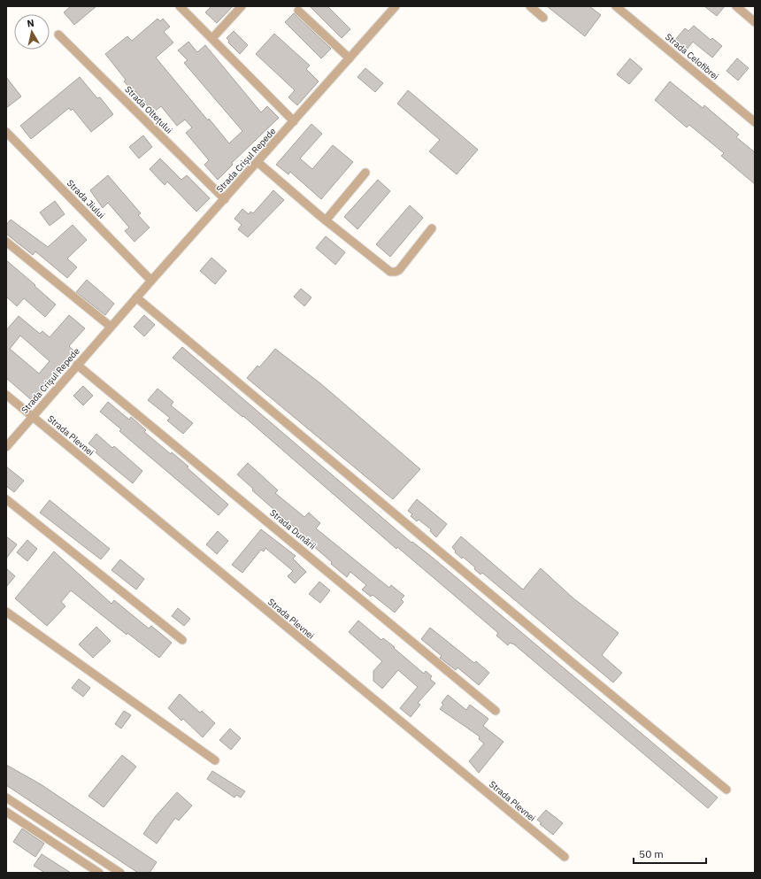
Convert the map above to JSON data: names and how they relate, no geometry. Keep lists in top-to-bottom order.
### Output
{
  "streets": {
    "street": [
      "Strada Celofibrei",
      "Strada Oltețului",
      "Strada Crișul Repede",
      "Strada Jiului",
      "Strada Plevnei",
      "Strada Dunării"
    ]
  },
  "crossings": [
    ["Strada Oltețului", "Strada Crișul Repede"],
    ["Strada Crișul Repede", "Strada Jiului"],
    ["Strada Crișul Repede", "Strada Plevnei"],
    ["Strada Crișul Repede", "Strada Dunării"]
  ],
  "scale_bar": "50 m",
  "north": "top"
}
